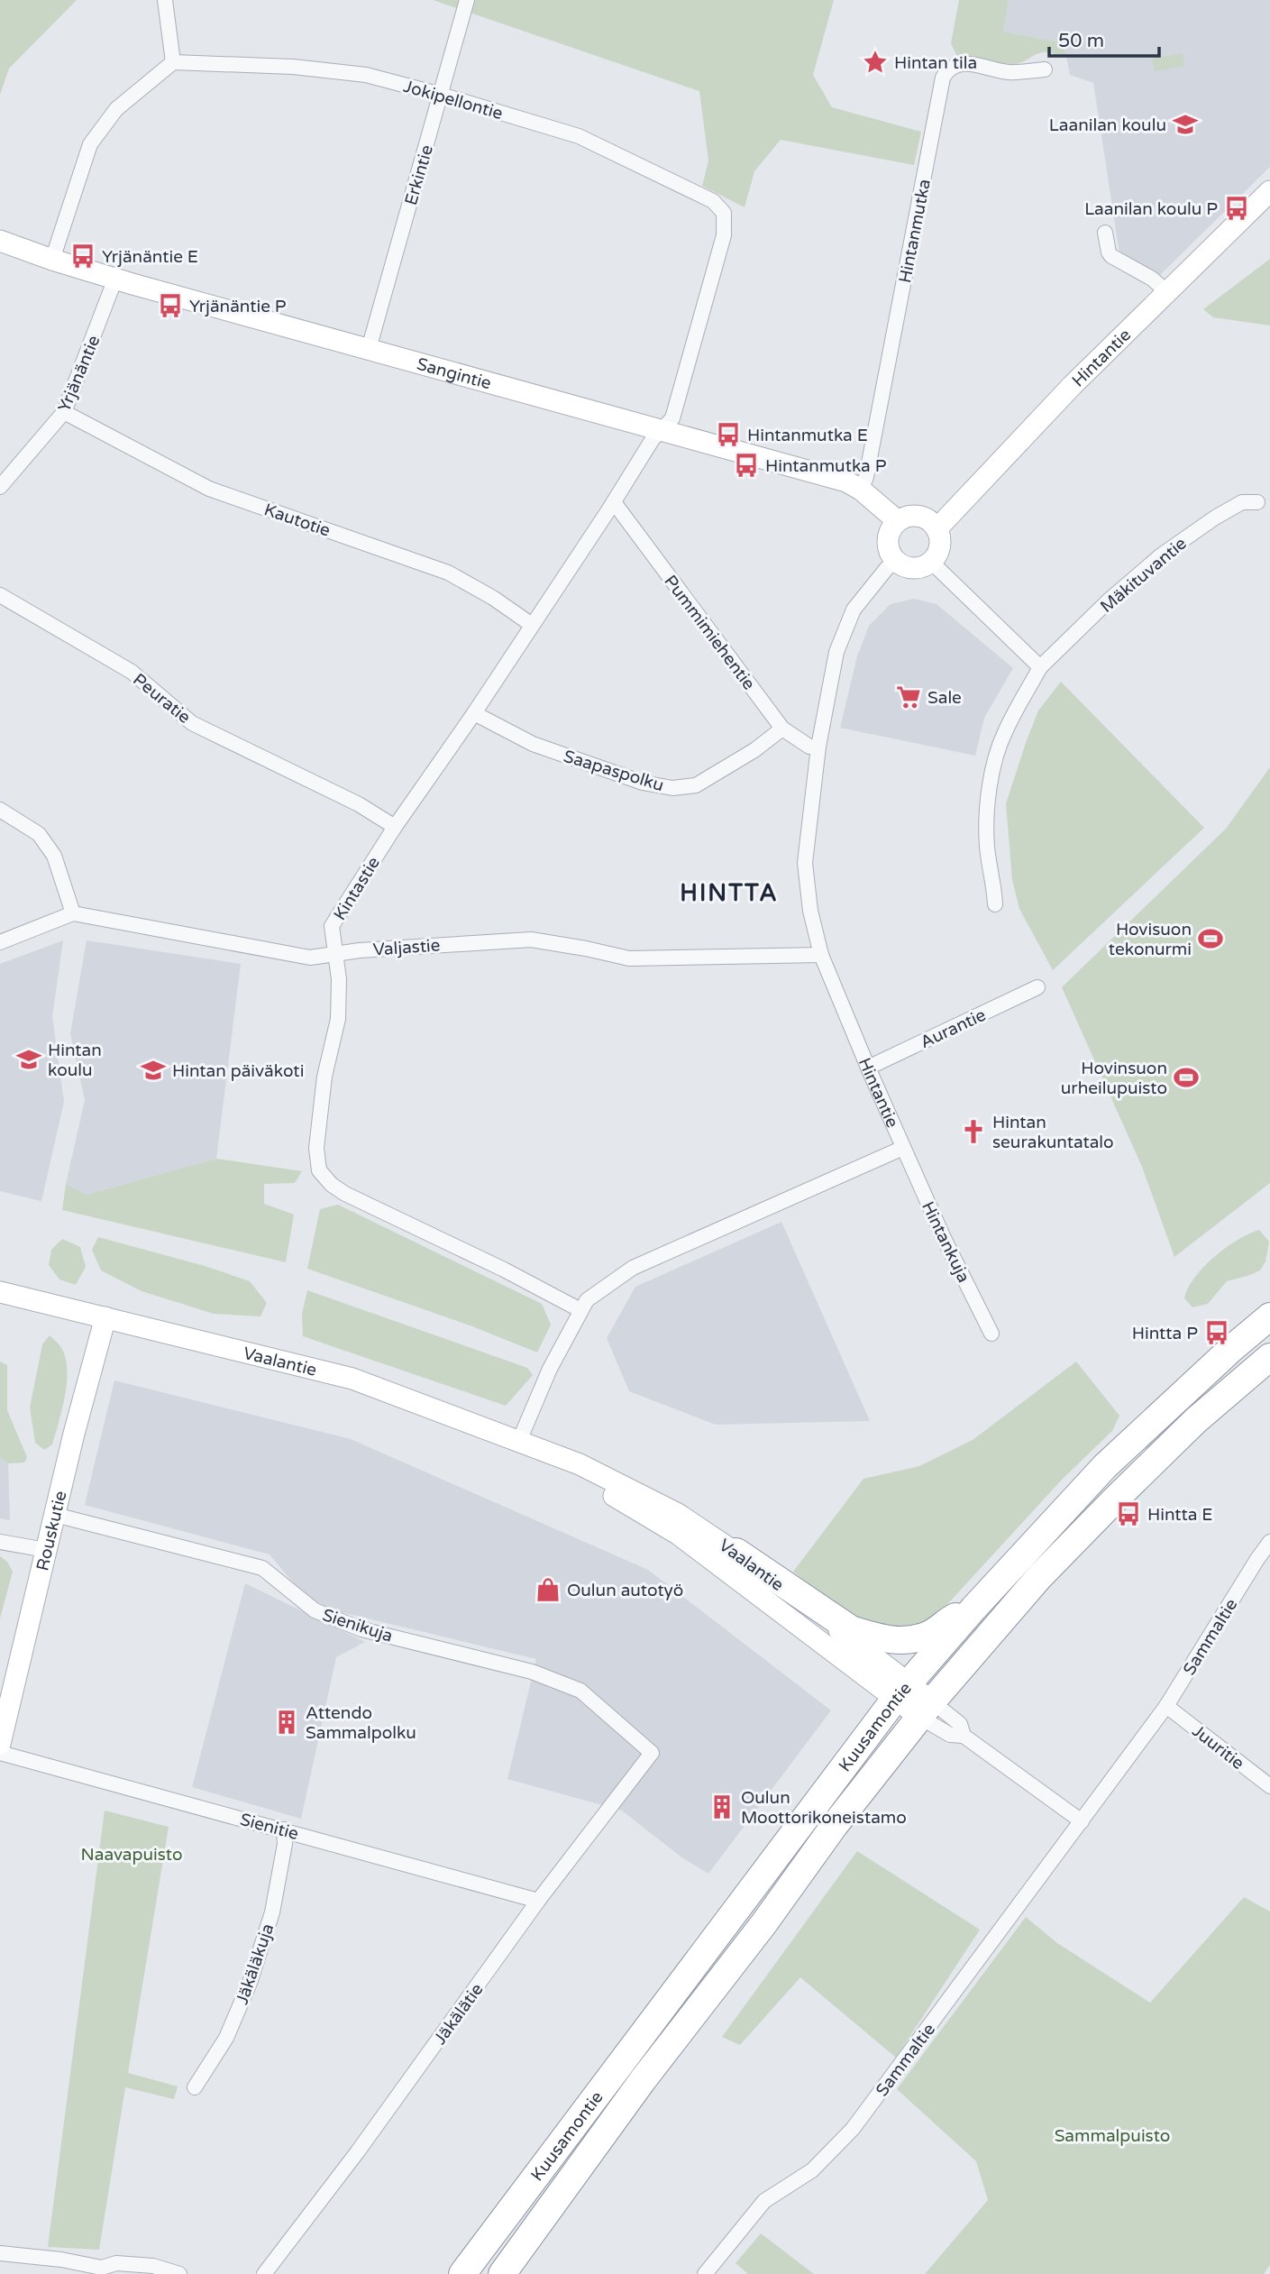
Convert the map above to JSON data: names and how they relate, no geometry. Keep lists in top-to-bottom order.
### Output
{
  "streets": {
    "highway": ["Kuusamontie"],
    "street": [
      "Jokipellontie",
      "Erkintie",
      "Hintanmutka",
      "Hintantie",
      "Sangintie",
      "Yrjänäntie",
      "Kautotie",
      "Mäkituvantie",
      "Pummimiehentie",
      "Peuratie",
      "Saapaspolku",
      "Kintastie",
      "Valjastie",
      "Aurantie",
      "Hintankuja",
      "Vaalantie",
      "Rouskutie",
      "Sienikuja",
      "Sammaltie",
      "Juuritie",
      "Sienitie",
      "Jäkäläkuja",
      "Jäkälätie"
    ]
  },
  "crossings": [
    ["Jokipellontie", "Erkintie"],
    ["Jokipellontie", "Sangintie"],
    ["Jokipellontie", "Kintastie"],
    ["Erkintie", "Sangintie"],
    ["Hintanmutka", "Sangintie"],
    ["Hintantie", "Sangintie"],
    ["Hintantie", "Pummimiehentie"],
    ["Hintantie", "Kintastie"],
    ["Hintantie", "Valjastie"],
    ["Hintantie", "Aurantie"],
    ["Hintantie", "Hintankuja"],
    ["Hintantie", "Vaalantie"],
    ["Sangintie", "Yrjänäntie"],
    ["Sangintie", "Kintastie"],
    ["Yrjänäntie", "Kautotie"],
    ["Kautotie", "Kintastie"],
    ["Pummimiehentie", "Saapaspolku"],
    ["Pummimiehentie", "Kintastie"],
    ["Peuratie", "Kintastie"],
    ["Saapaspolku", "Kintastie"],
    ["Kintastie", "Valjastie"],
    ["Vaalantie", "Rouskutie"],
    ["Vaalantie", "Kuusamontie"],
    ["Rouskutie", "Sienikuja"],
    ["Sienikuja", "Jäkälätie"],
    ["Sammaltie", "Juuritie"],
    ["Sienitie", "Jäkäläkuja"],
    ["Sienitie", "Jäkälätie"]
  ],
  "districts": ["HINTTA"],
  "parks": ["Naavapuisto", "Sammalpuisto"],
  "places": {
    "place": ["Hintan tila"],
    "school or university": ["Laanilan koulu", "Hintan koulu", "Hintan päiväkoti"],
    "bus stop": [
      "Laanilan koulu P",
      "Yrjänäntie E",
      "Yrjänäntie P",
      "Hintanmutka E",
      "Hintanmutka P",
      "Hintta P",
      "Hintta E"
    ],
    "supermarket": ["Sale"],
    "sports": ["Hovisuon tekonurmi", "Hovinsuon urheilupuisto"],
    "church": ["Hintan seurakuntatalo"],
    "shop": ["Oulun autotyö"],
    "building": ["Attendo Sammalpolku", "Oulun Moottorikoneistamo"]
  },
  "scale_bar": "50 m"
}
